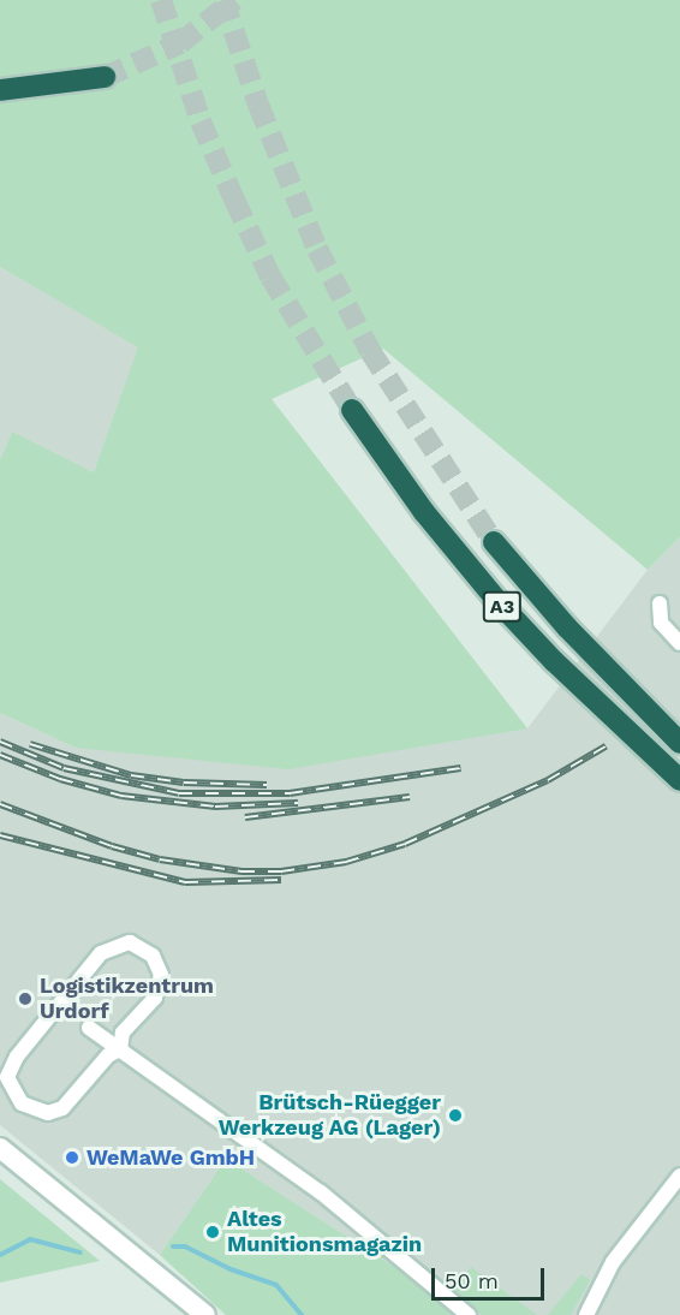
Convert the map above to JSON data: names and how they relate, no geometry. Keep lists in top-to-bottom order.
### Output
{
  "streets": {
    "highway": ["A3"]
  },
  "places": [
    "Logistikzentrum Urdorf",
    "Brütsch-Rüegger Werkzeug AG (Lager)",
    "WeMaWe GmbH",
    "Altes Munitionsmagazin"
  ],
  "scale_bar": "50 m"
}
